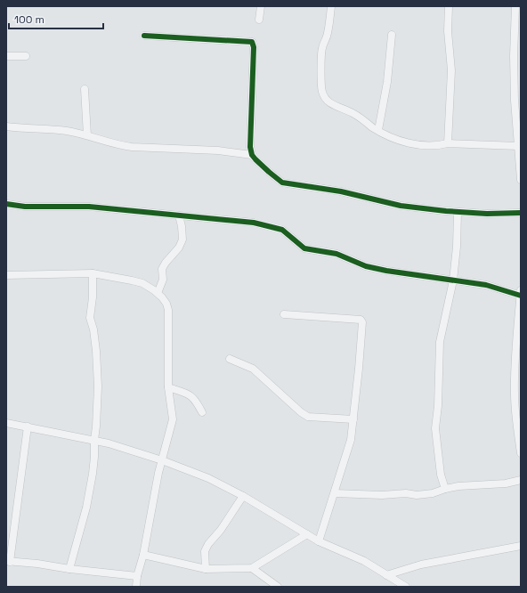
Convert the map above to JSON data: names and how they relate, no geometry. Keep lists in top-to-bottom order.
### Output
{
  "scale_bar": "100 m"
}
